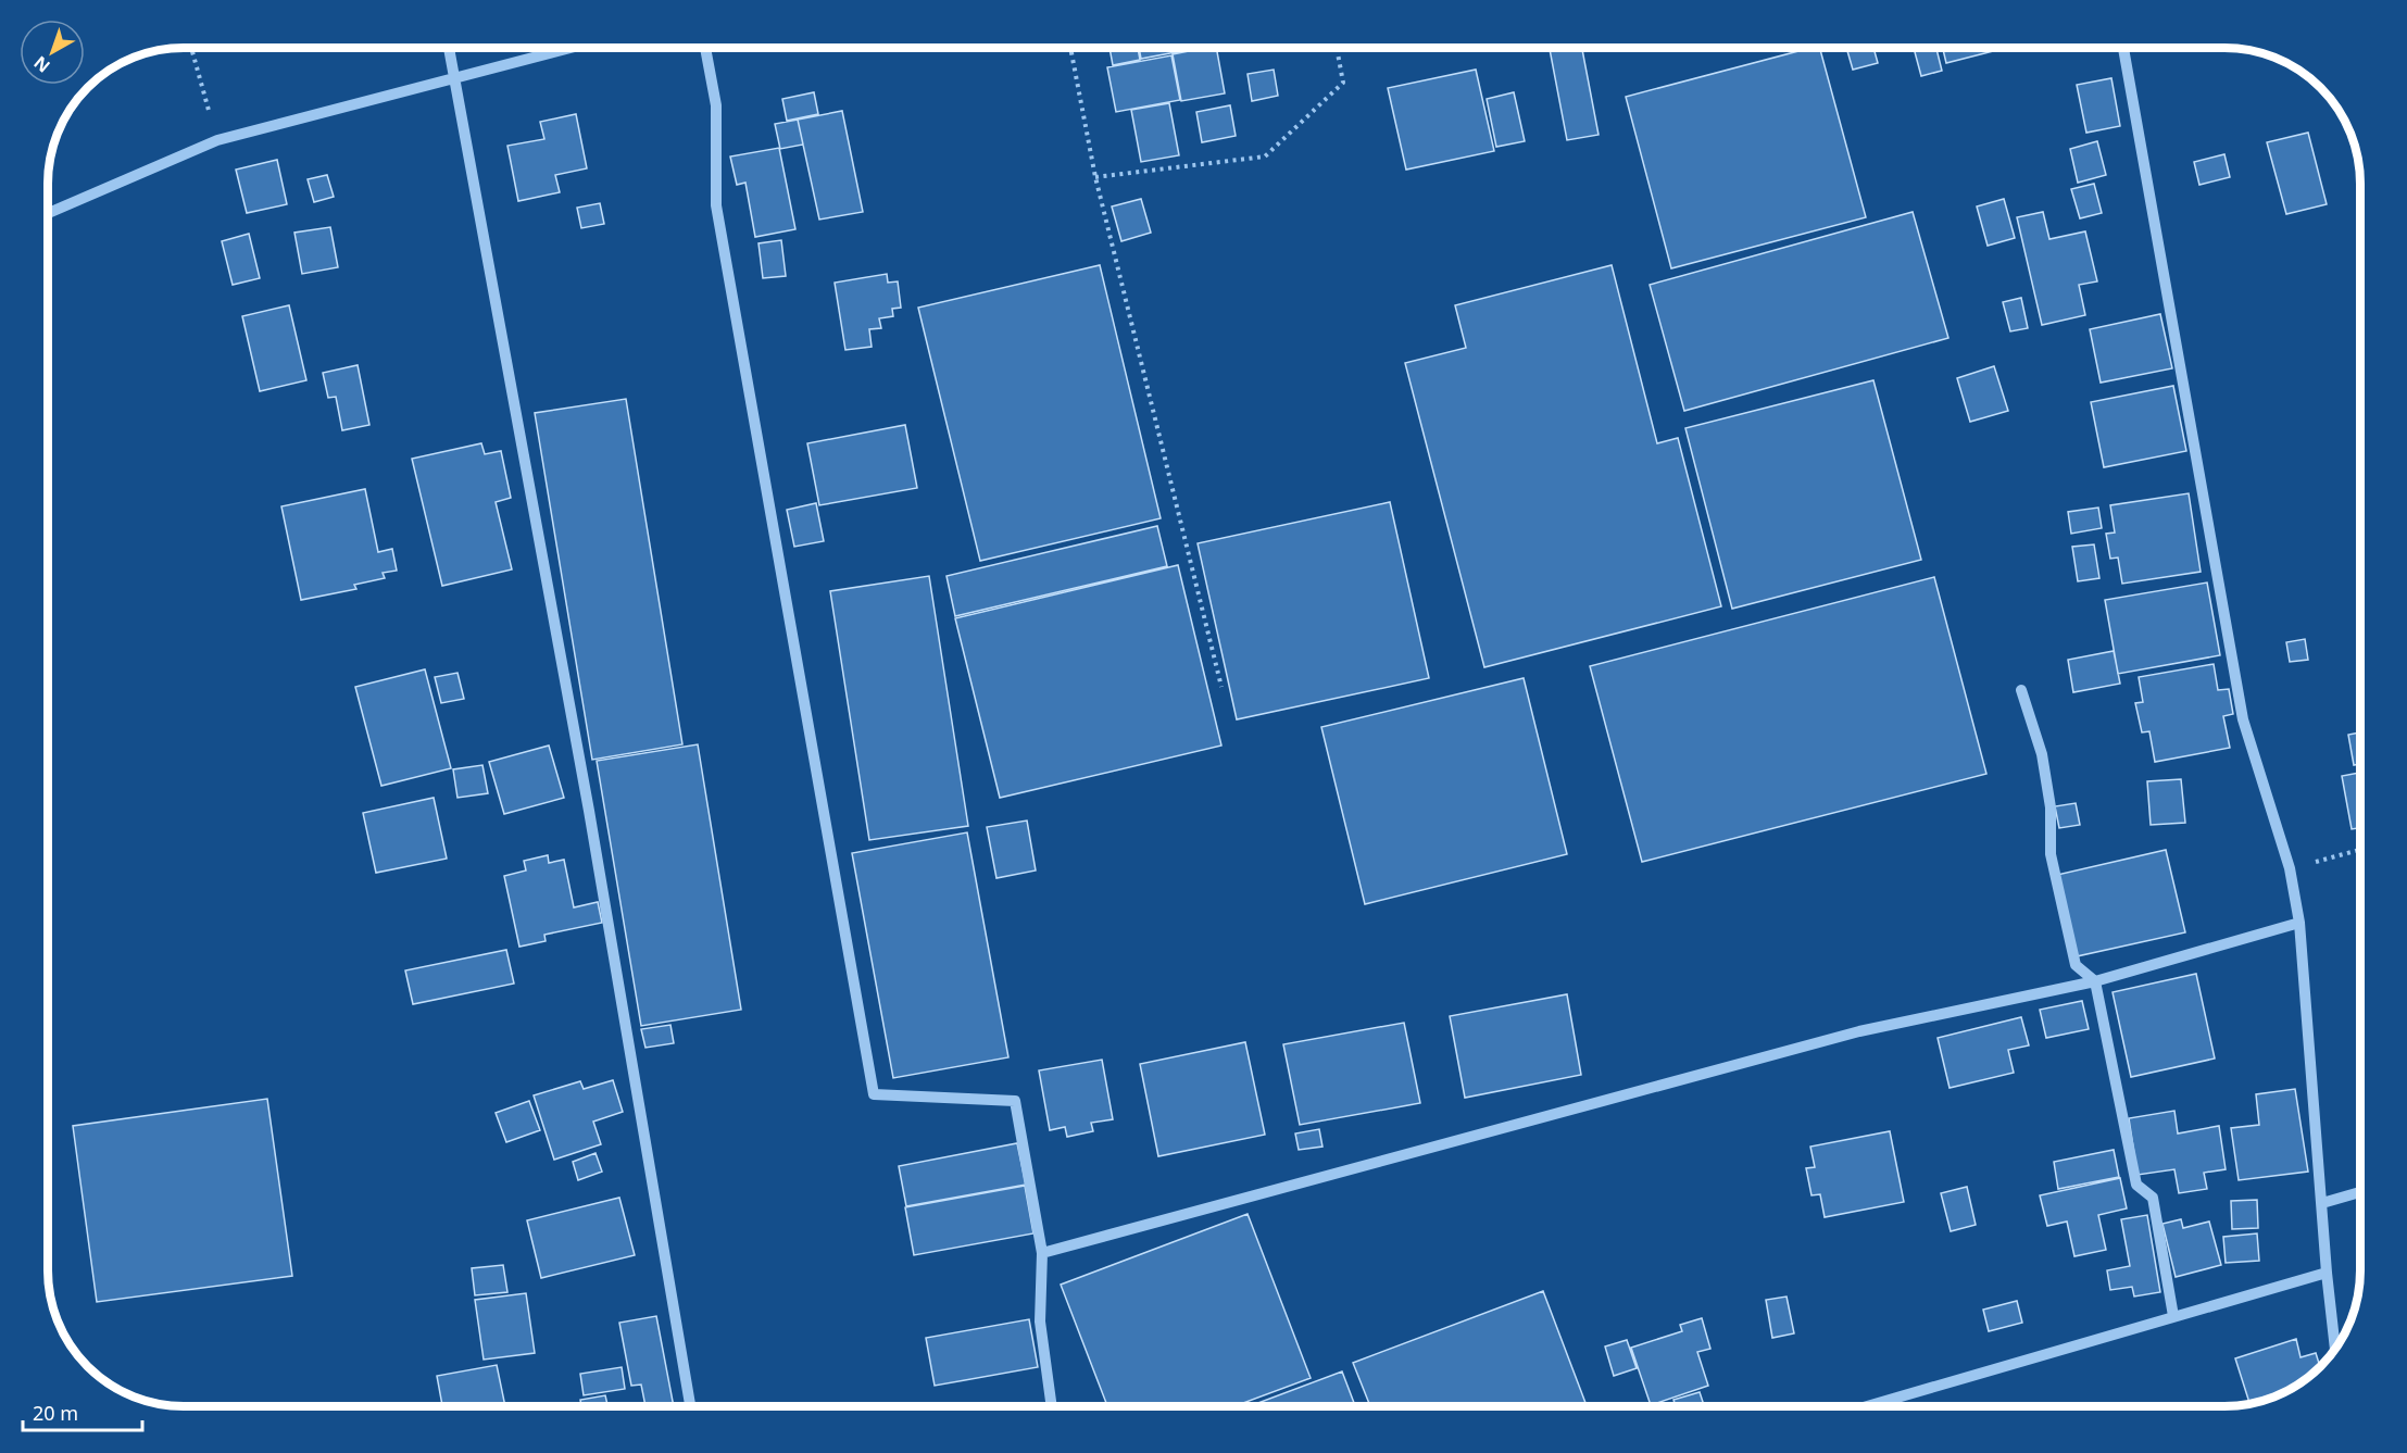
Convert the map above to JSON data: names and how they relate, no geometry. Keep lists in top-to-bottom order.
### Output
{
  "scale_bar": "20 m",
  "north": "bottom left"
}
